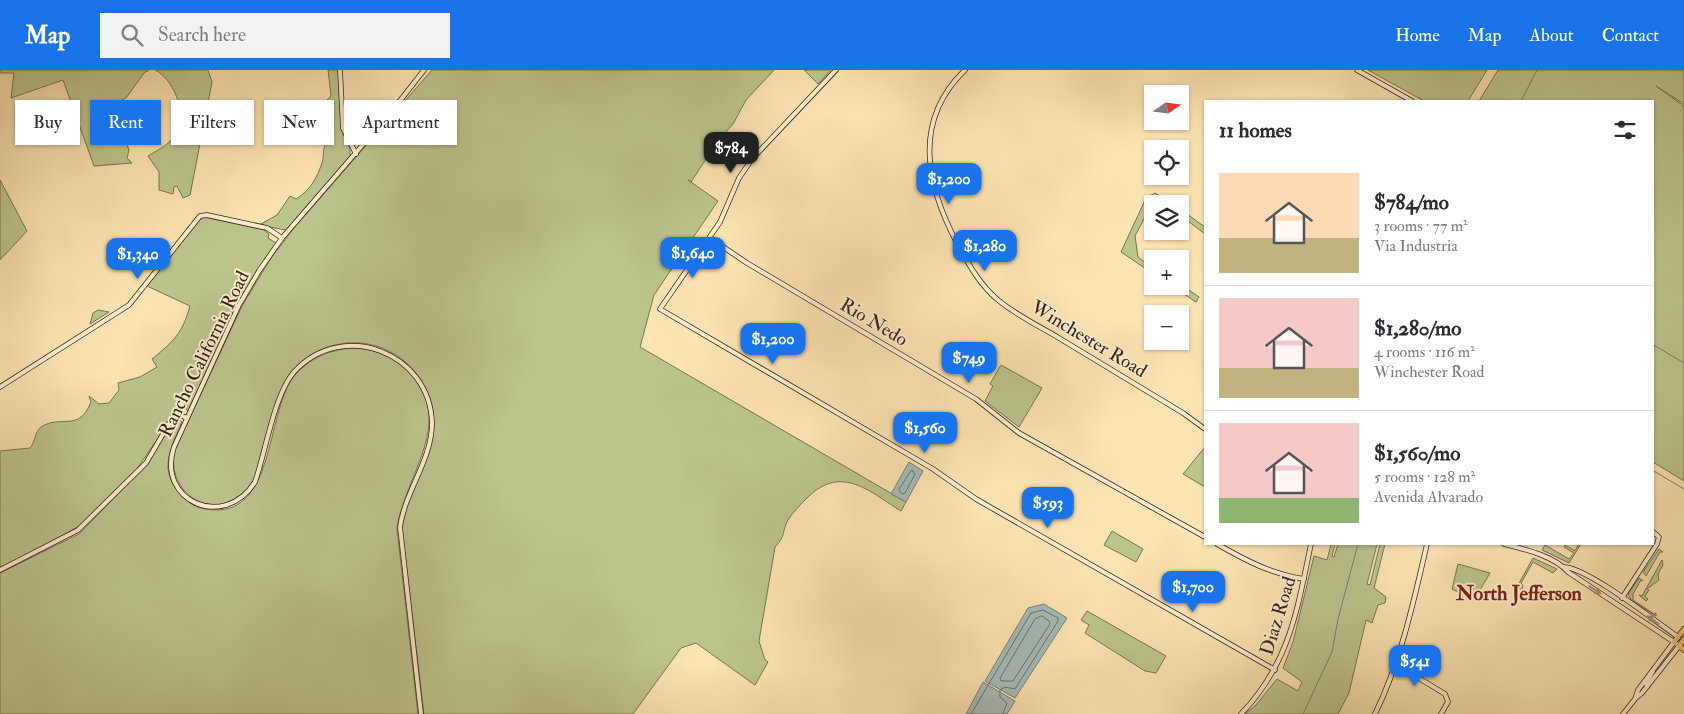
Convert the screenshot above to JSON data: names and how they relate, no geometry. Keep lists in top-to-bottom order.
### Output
{
  "streets": {
    "street": [
      "Rio Nedo",
      "Winchester Road",
      "Rancho California Road",
      "Diaz Road"
    ]
  },
  "districts": ["North Jefferson"],
  "north": "right",
  "page": {
    "header": "Map",
    "search": "Search here",
    "nav": [
      "Home",
      "Map",
      "About",
      "Contact"
    ],
    "map_buttons": ["+", "−"],
    "chip": [
      "Buy",
      "Rent",
      "Filters",
      "New",
      "Apartment"
    ],
    "heading": "11 homes",
    "price": [
      "$784",
      "$1,200",
      "$1,280",
      "$1,640",
      "$1,340",
      "$1,200",
      "$749",
      "$1,560",
      "$593",
      "$1,700",
      "$541"
    ],
    "list": [
      {
        "name": "$784/mo",
        "note": "3 rooms · 77 m² · Via Industria"
      },
      {
        "name": "$1,280/mo",
        "note": "4 rooms · 116 m² · Winchester Road"
      },
      {
        "name": "$1,560/mo",
        "note": "5 rooms · 128 m² · Avenida Alvarado"
      }
    ]
  }
}
